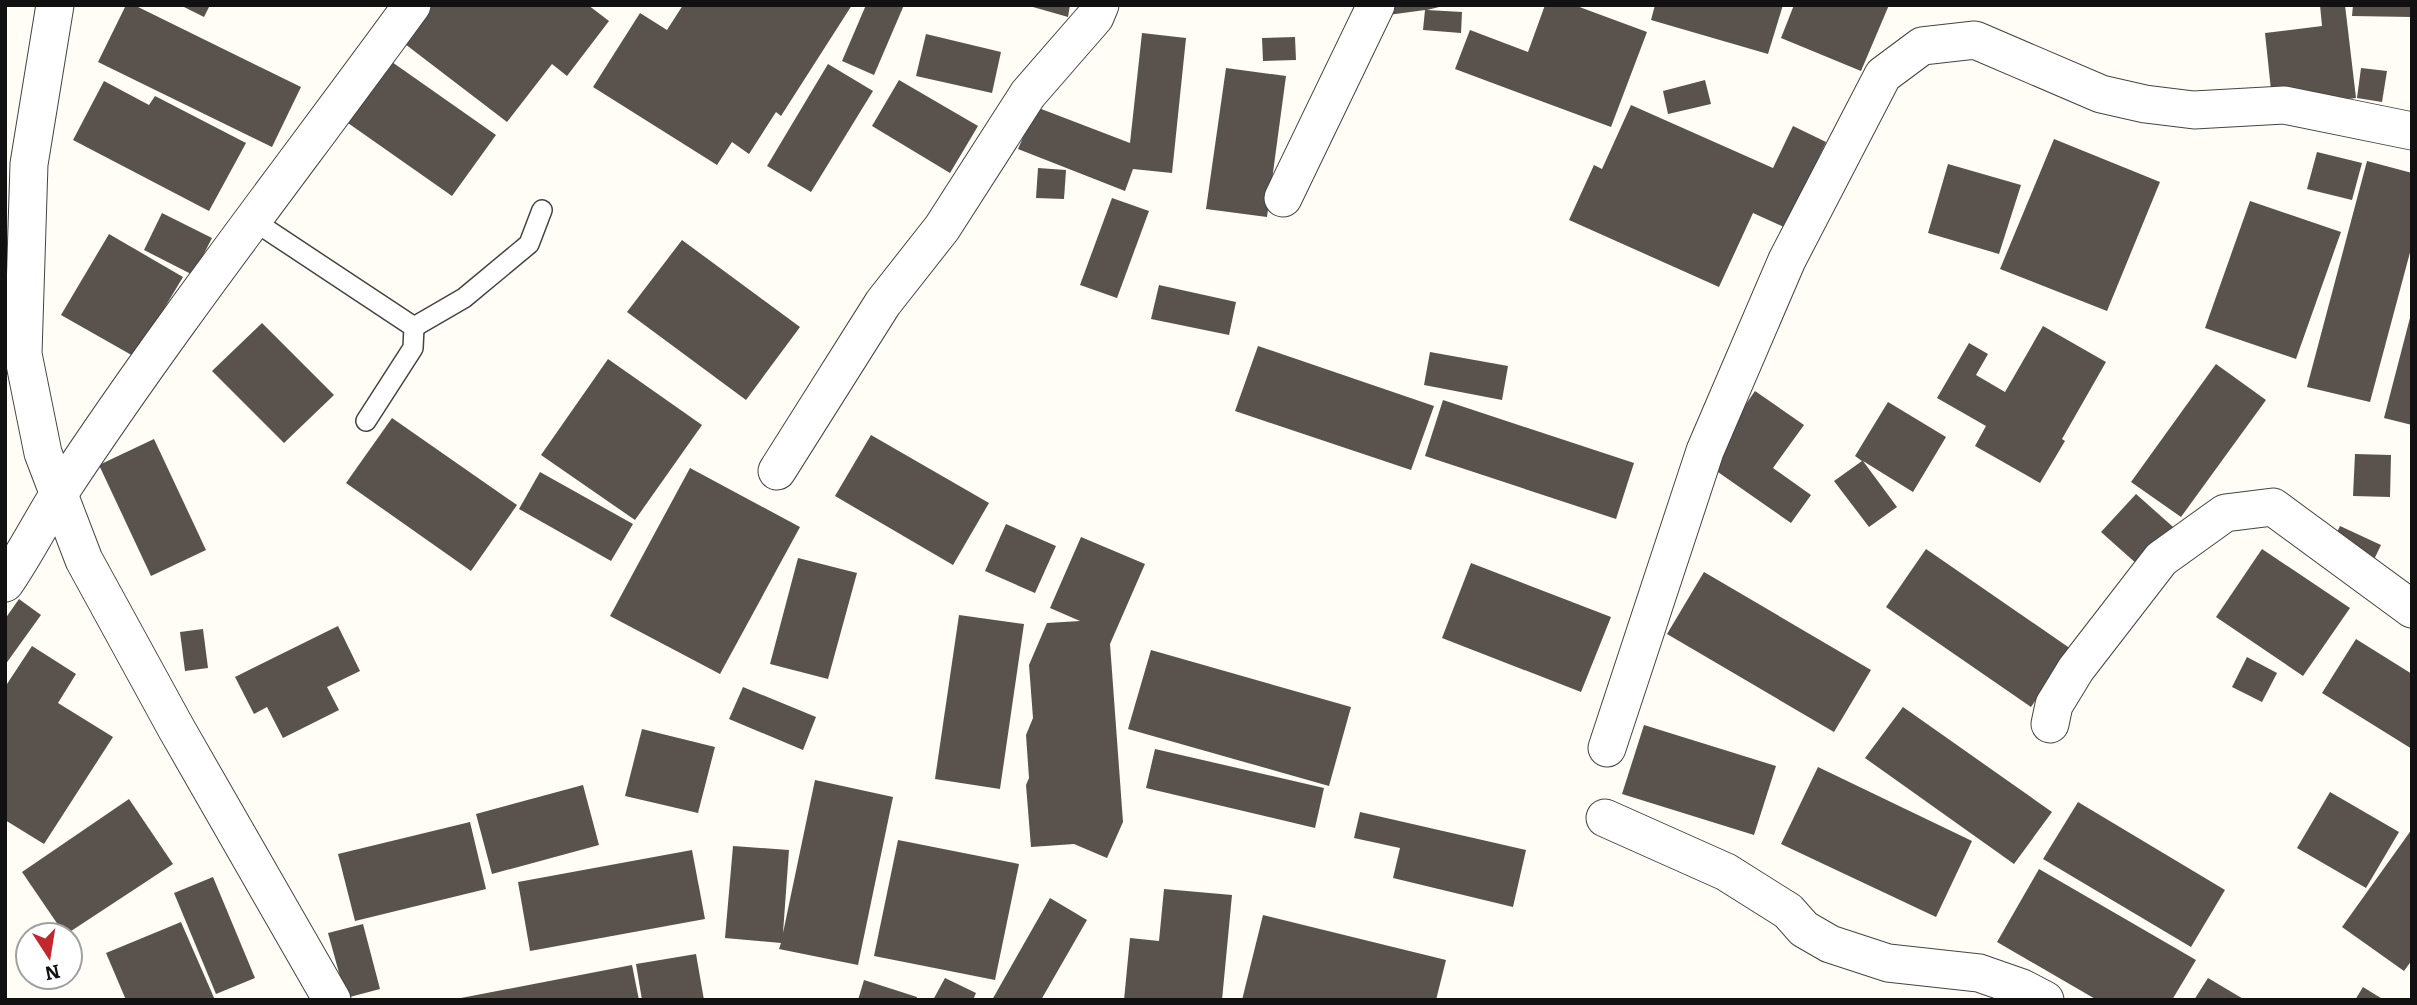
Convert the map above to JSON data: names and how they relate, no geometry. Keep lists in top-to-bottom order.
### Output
{
  "north": "bottom"
}
